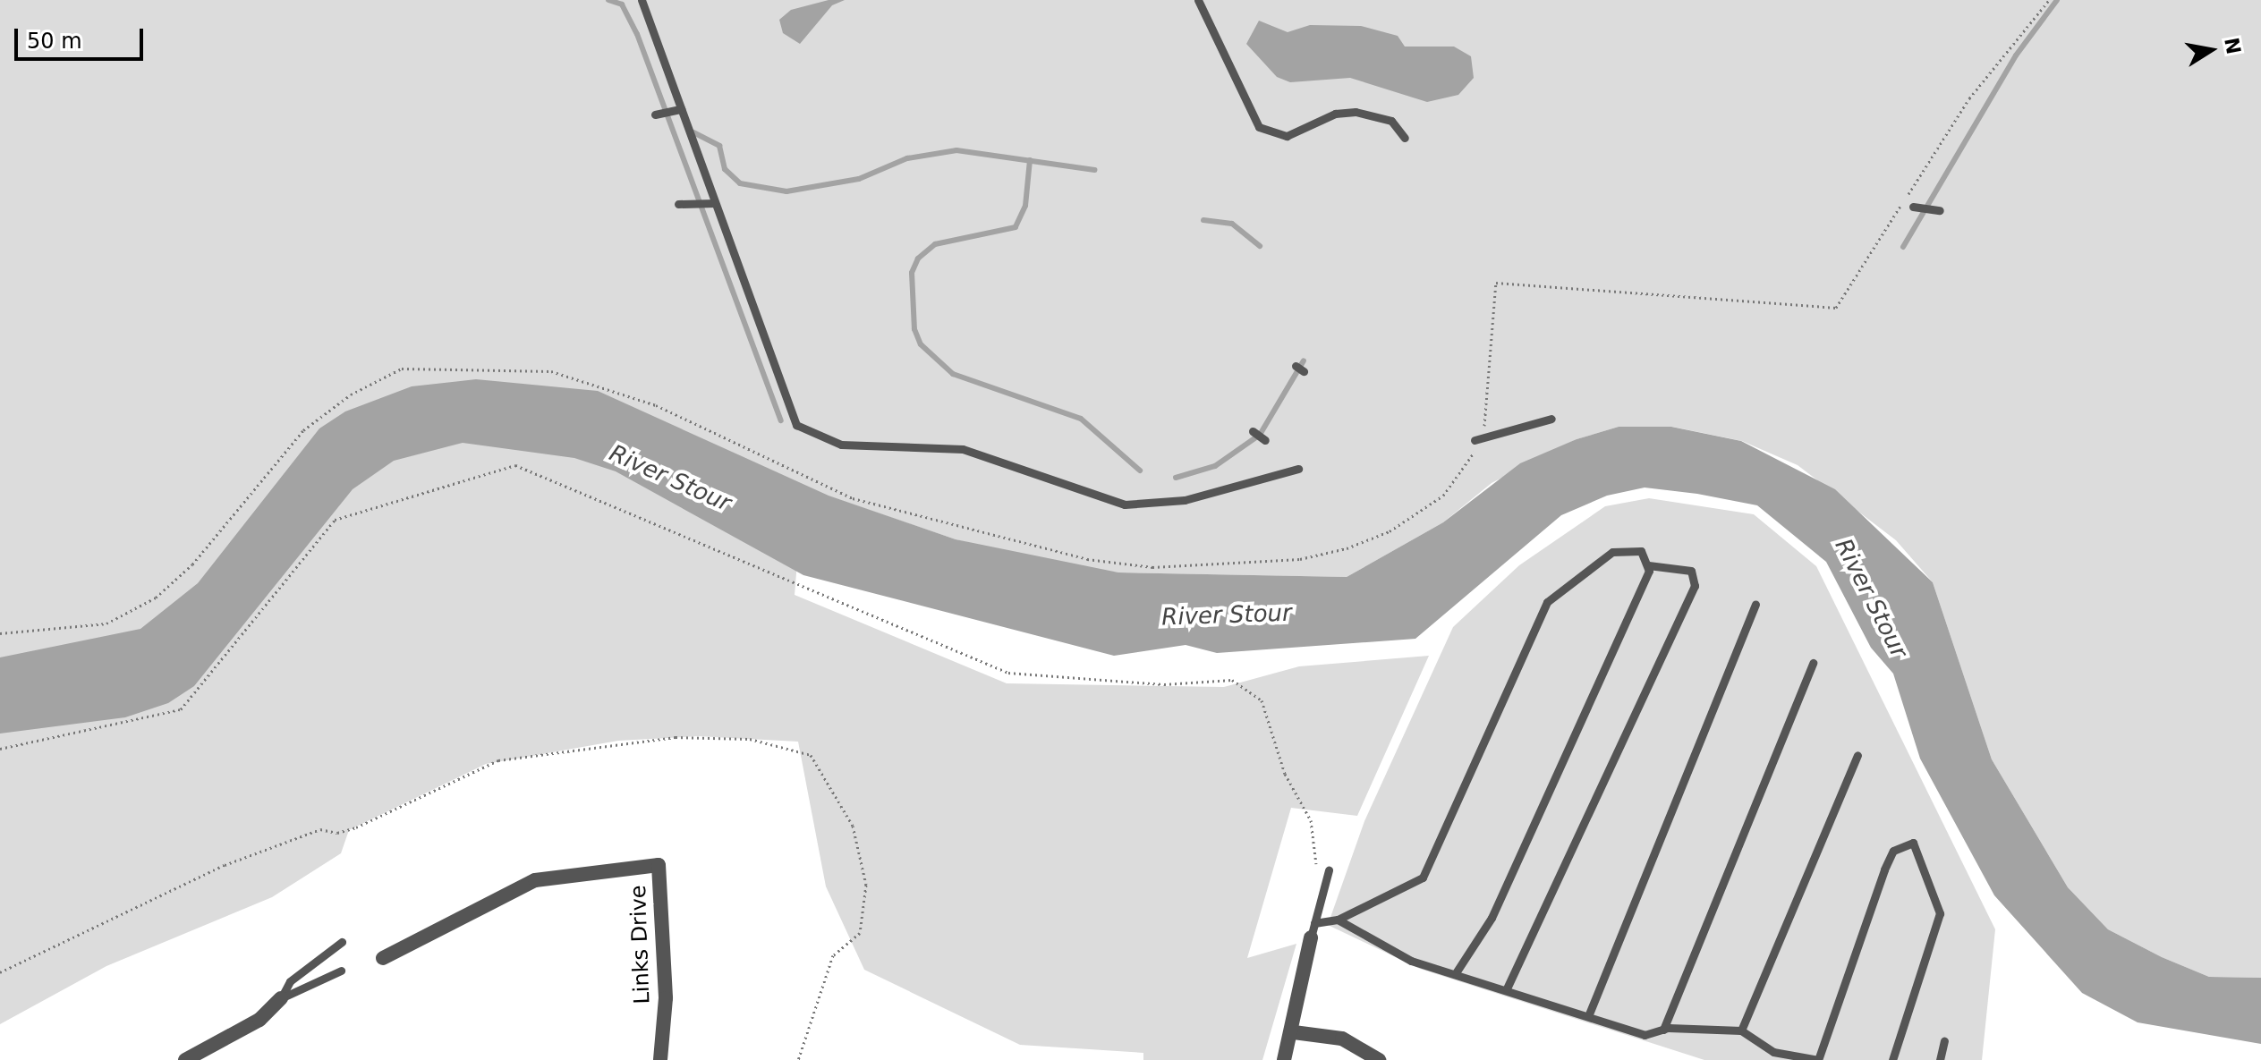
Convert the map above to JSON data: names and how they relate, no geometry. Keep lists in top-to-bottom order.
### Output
{
  "streets": {
    "street": ["Links Drive"]
  },
  "water": ["River Stour"],
  "scale_bar": "50 m",
  "north": "right"
}
